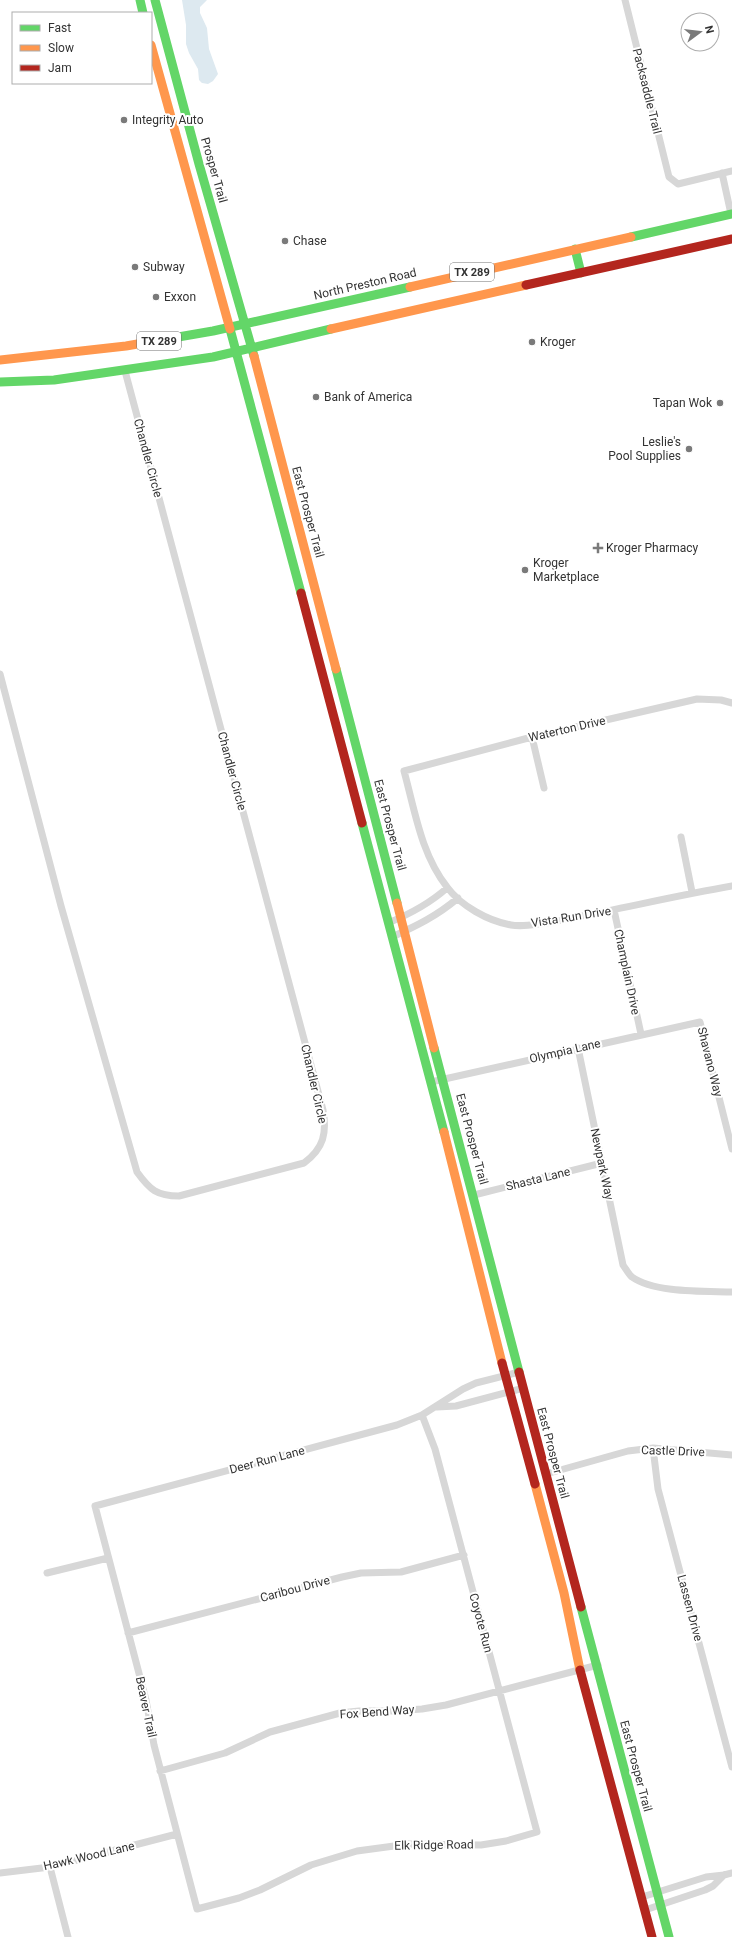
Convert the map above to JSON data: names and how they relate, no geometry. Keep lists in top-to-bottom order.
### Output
{
  "streets": {
    "main road": [
      "Prosper Trail",
      "TX 289",
      "North Preston Road",
      "East Prosper Trail"
    ],
    "street": [
      "Packsaddle Trail",
      "Chandler Circle",
      "Waterton Drive",
      "Vista Run Drive",
      "Champlain Drive",
      "Olympia Lane",
      "Shavano Way",
      "Newpark Way",
      "Shasta Lane",
      "Castle Drive",
      "Deer Run Lane",
      "Caribou Drive",
      "Lassen Drive",
      "Coyote Run",
      "Beaver Trail",
      "Fox Bend Way",
      "Elk Ridge Road",
      "Hawk Wood Lane"
    ]
  },
  "crossings": [
    ["Prosper Trail", "TX 289"],
    ["Prosper Trail", "North Preston Road"],
    ["Prosper Trail", "East Prosper Trail"],
    ["TX 289", "Chandler Circle"],
    ["TX 289", "East Prosper Trail"],
    ["East Prosper Trail", "Olympia Lane"],
    ["East Prosper Trail", "Shasta Lane"],
    ["East Prosper Trail", "Castle Drive"],
    ["East Prosper Trail", "Deer Run Lane"],
    ["East Prosper Trail", "Fox Bend Way"],
    ["Waterton Drive", "Vista Run Drive"],
    ["Vista Run Drive", "Champlain Drive"],
    ["Champlain Drive", "Olympia Lane"],
    ["Olympia Lane", "Shavano Way"],
    ["Olympia Lane", "Newpark Way"],
    ["Newpark Way", "Shasta Lane"],
    ["Castle Drive", "Lassen Drive"],
    ["Deer Run Lane", "Coyote Run"],
    ["Deer Run Lane", "Beaver Trail"],
    ["Caribou Drive", "Coyote Run"],
    ["Caribou Drive", "Beaver Trail"],
    ["Coyote Run", "Fox Bend Way"],
    ["Coyote Run", "Elk Ridge Road"],
    ["Beaver Trail", "Fox Bend Way"],
    ["Beaver Trail", "Elk Ridge Road"],
    ["Beaver Trail", "Hawk Wood Lane"]
  ],
  "places": {
    "other": [
      "Integrity Auto",
      "Chase",
      "Subway",
      "Exxon",
      "Kroger",
      "Bank of America",
      "Tapan Wok",
      "Leslie's Pool Supplies",
      "Kroger Marketplace"
    ],
    "health": ["Kroger Pharmacy"]
  },
  "legend": ["Fast", "Slow", "Jam"],
  "north": "right"
}
